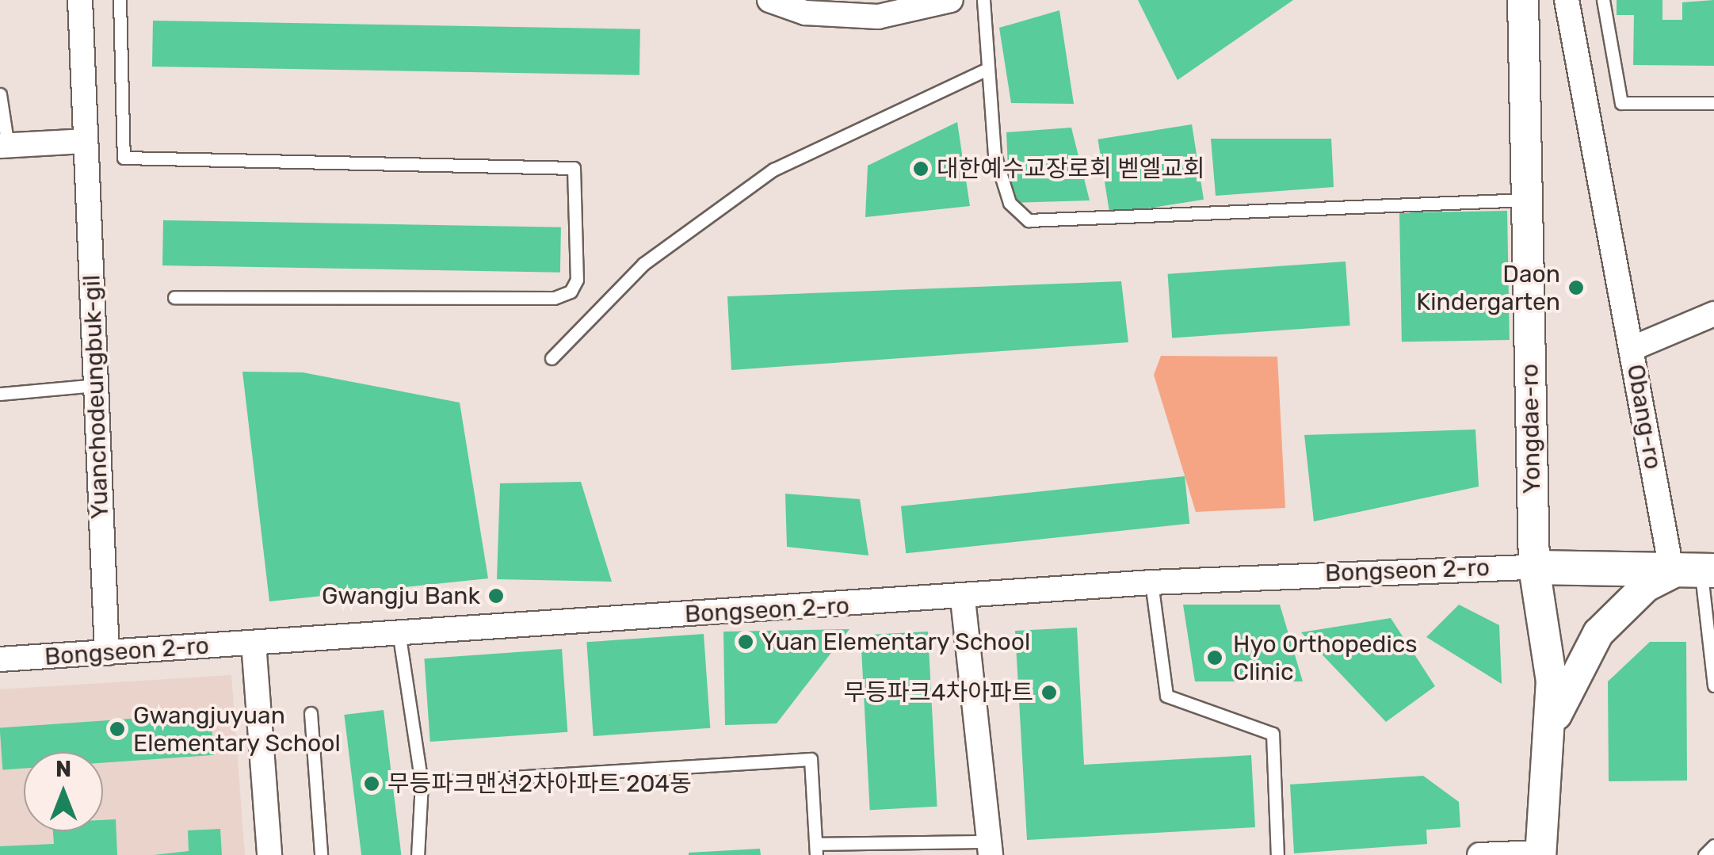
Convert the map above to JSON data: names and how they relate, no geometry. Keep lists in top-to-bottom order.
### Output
{
  "streets": {
    "street": [
      "Yuanchodeungbuk-gil",
      "Obang-ro",
      "Yongdae-ro",
      "Bongseon 2-ro"
    ]
  },
  "crossings": [
    ["Yuanchodeungbuk-gil", "Bongseon 2-ro"],
    ["Yongdae-ro", "Bongseon 2-ro"]
  ],
  "places": [
    "대한예수교장로회 벧엘교회",
    "Daon Kindergarten",
    "Gwangju Bank",
    "Yuan Elementary School",
    "Hyo Orthopedics Clinic",
    "무등파크4차아파트",
    "Gwangjuyuan Elementary School",
    "무등파크맨션2차아파트 204동"
  ],
  "north": "top"
}
